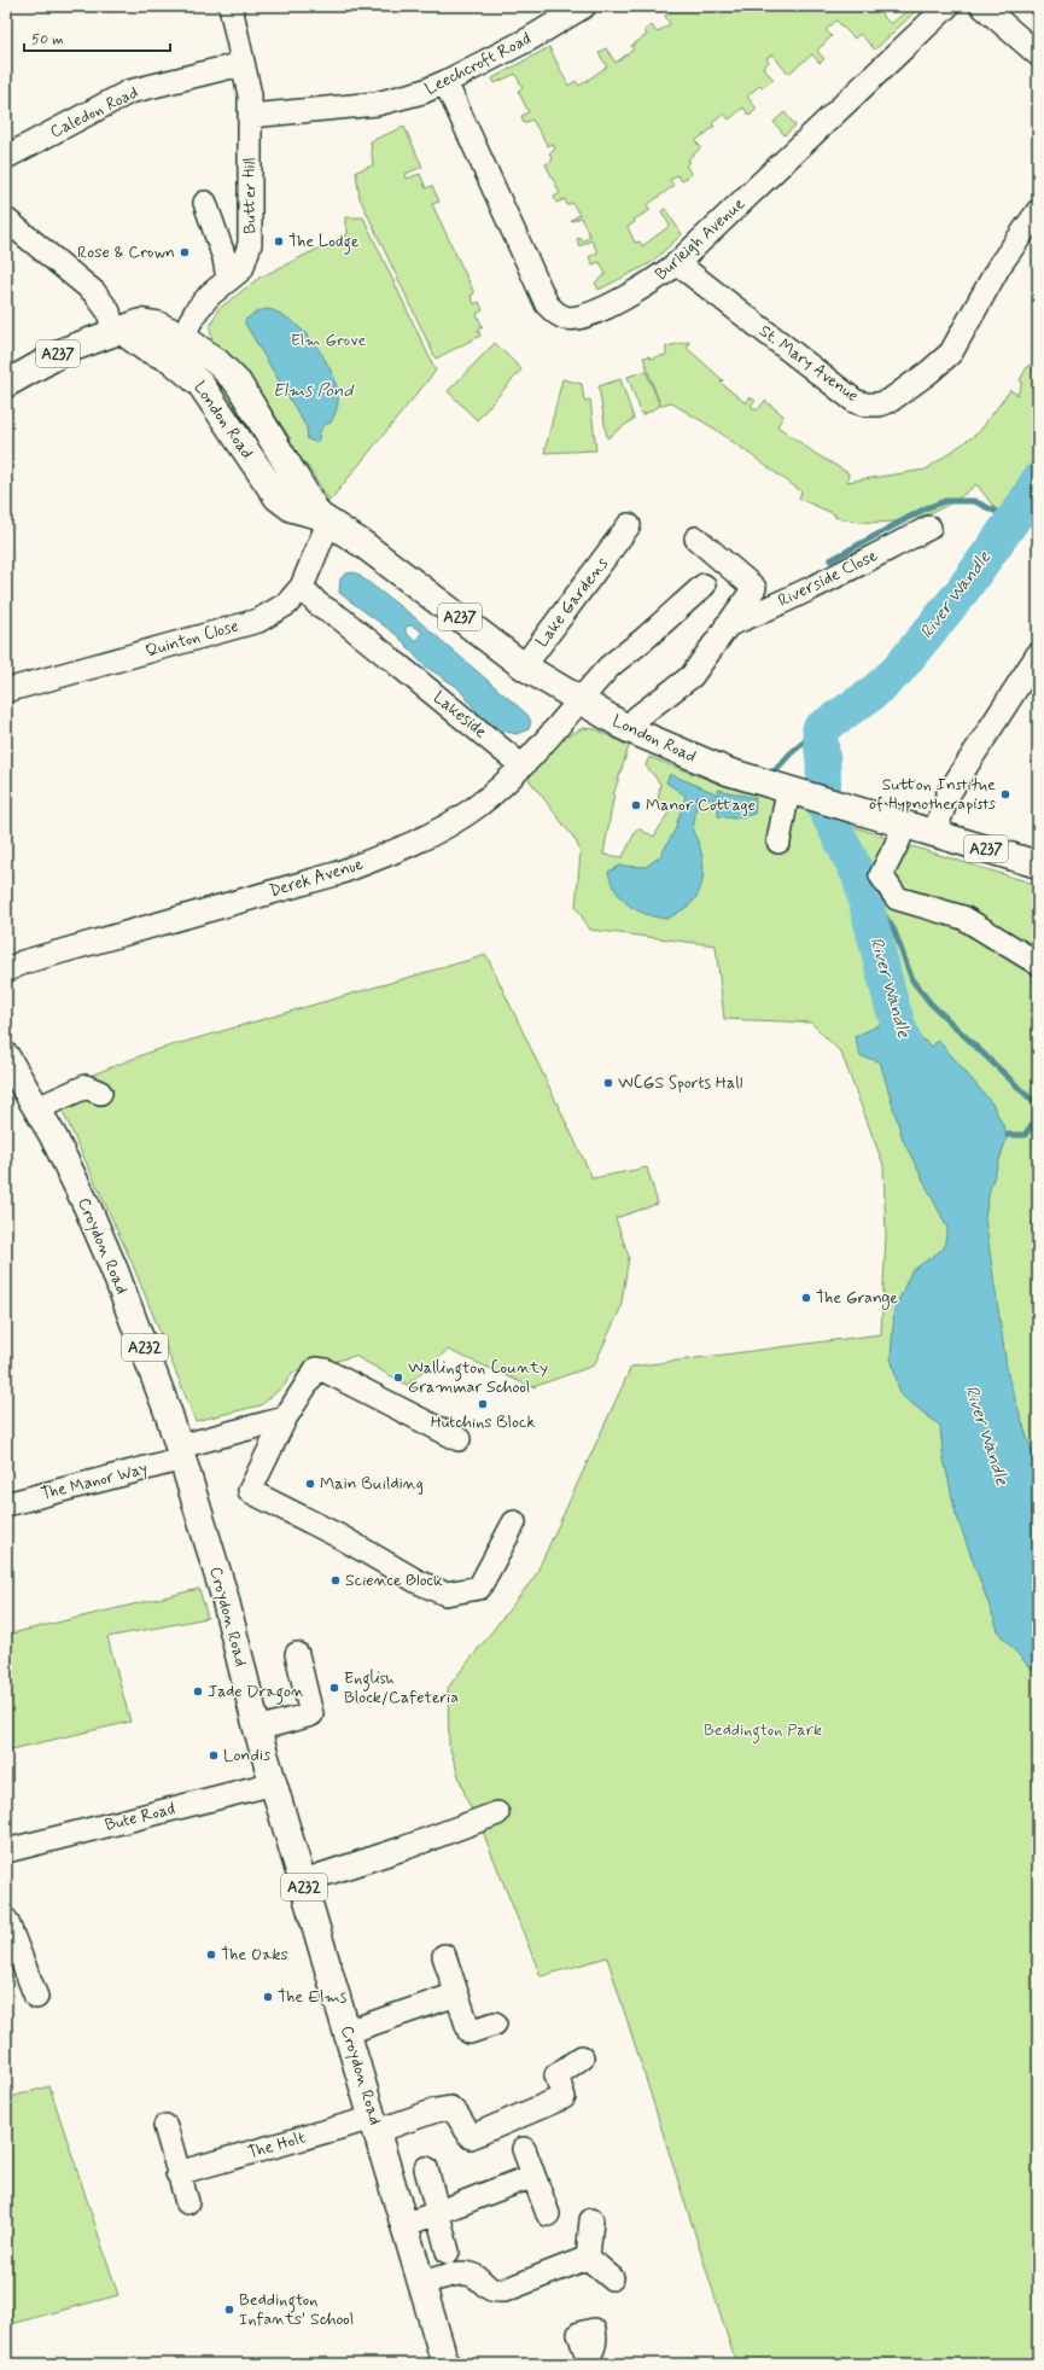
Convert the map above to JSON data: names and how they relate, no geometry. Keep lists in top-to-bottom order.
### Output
{
  "streets": {
    "main road": [
      "A237",
      "London Road",
      "Croydon Road",
      "A232"
    ],
    "street": [
      "Leechcroft Road",
      "Caledon Road",
      "Butter Hill",
      "Burleigh Avenue",
      "St. Mary Avenue",
      "Riverside Close",
      "Lake Gardens",
      "Quinton Close",
      "Lakeside",
      "Derek Avenue",
      "The Manor Way",
      "Bute Road",
      "The Holt"
    ]
  },
  "crossings": [
    ["Leechcroft Road", "Butter Hill"],
    ["Leechcroft Road", "Burleigh Avenue"],
    ["Caledon Road", "Butter Hill"],
    ["Butter Hill", "A237"],
    ["Butter Hill", "London Road"],
    ["Burleigh Avenue", "St. Mary Avenue"],
    ["A237", "London Road"],
    ["London Road", "Riverside Close"],
    ["London Road", "Lake Gardens"],
    ["London Road", "Quinton Close"],
    ["London Road", "Derek Avenue"],
    ["Quinton Close", "Lakeside"],
    ["Lakeside", "Derek Avenue"],
    ["Croydon Road", "The Manor Way"],
    ["Croydon Road", "Bute Road"],
    ["Croydon Road", "The Holt"]
  ],
  "water": ["Elms Pond", "River Wandle"],
  "parks": ["Elm Grove", "Beddington Park"],
  "places": [
    "The Lodge",
    "Rose & Crown",
    "Sutton Institue of Hypnotherapists",
    "Manor Cottage",
    "WCGS Sports Hall",
    "The Grange",
    "Wallington County Grammar School",
    "Hutchins Block",
    "Main Building",
    "Science Block",
    "English Block/Cafeteria",
    "Jade Dragon",
    "Londis",
    "The Oaks",
    "The Elms",
    "Beddington Infants' School"
  ],
  "scale_bar": "50 m"
}
